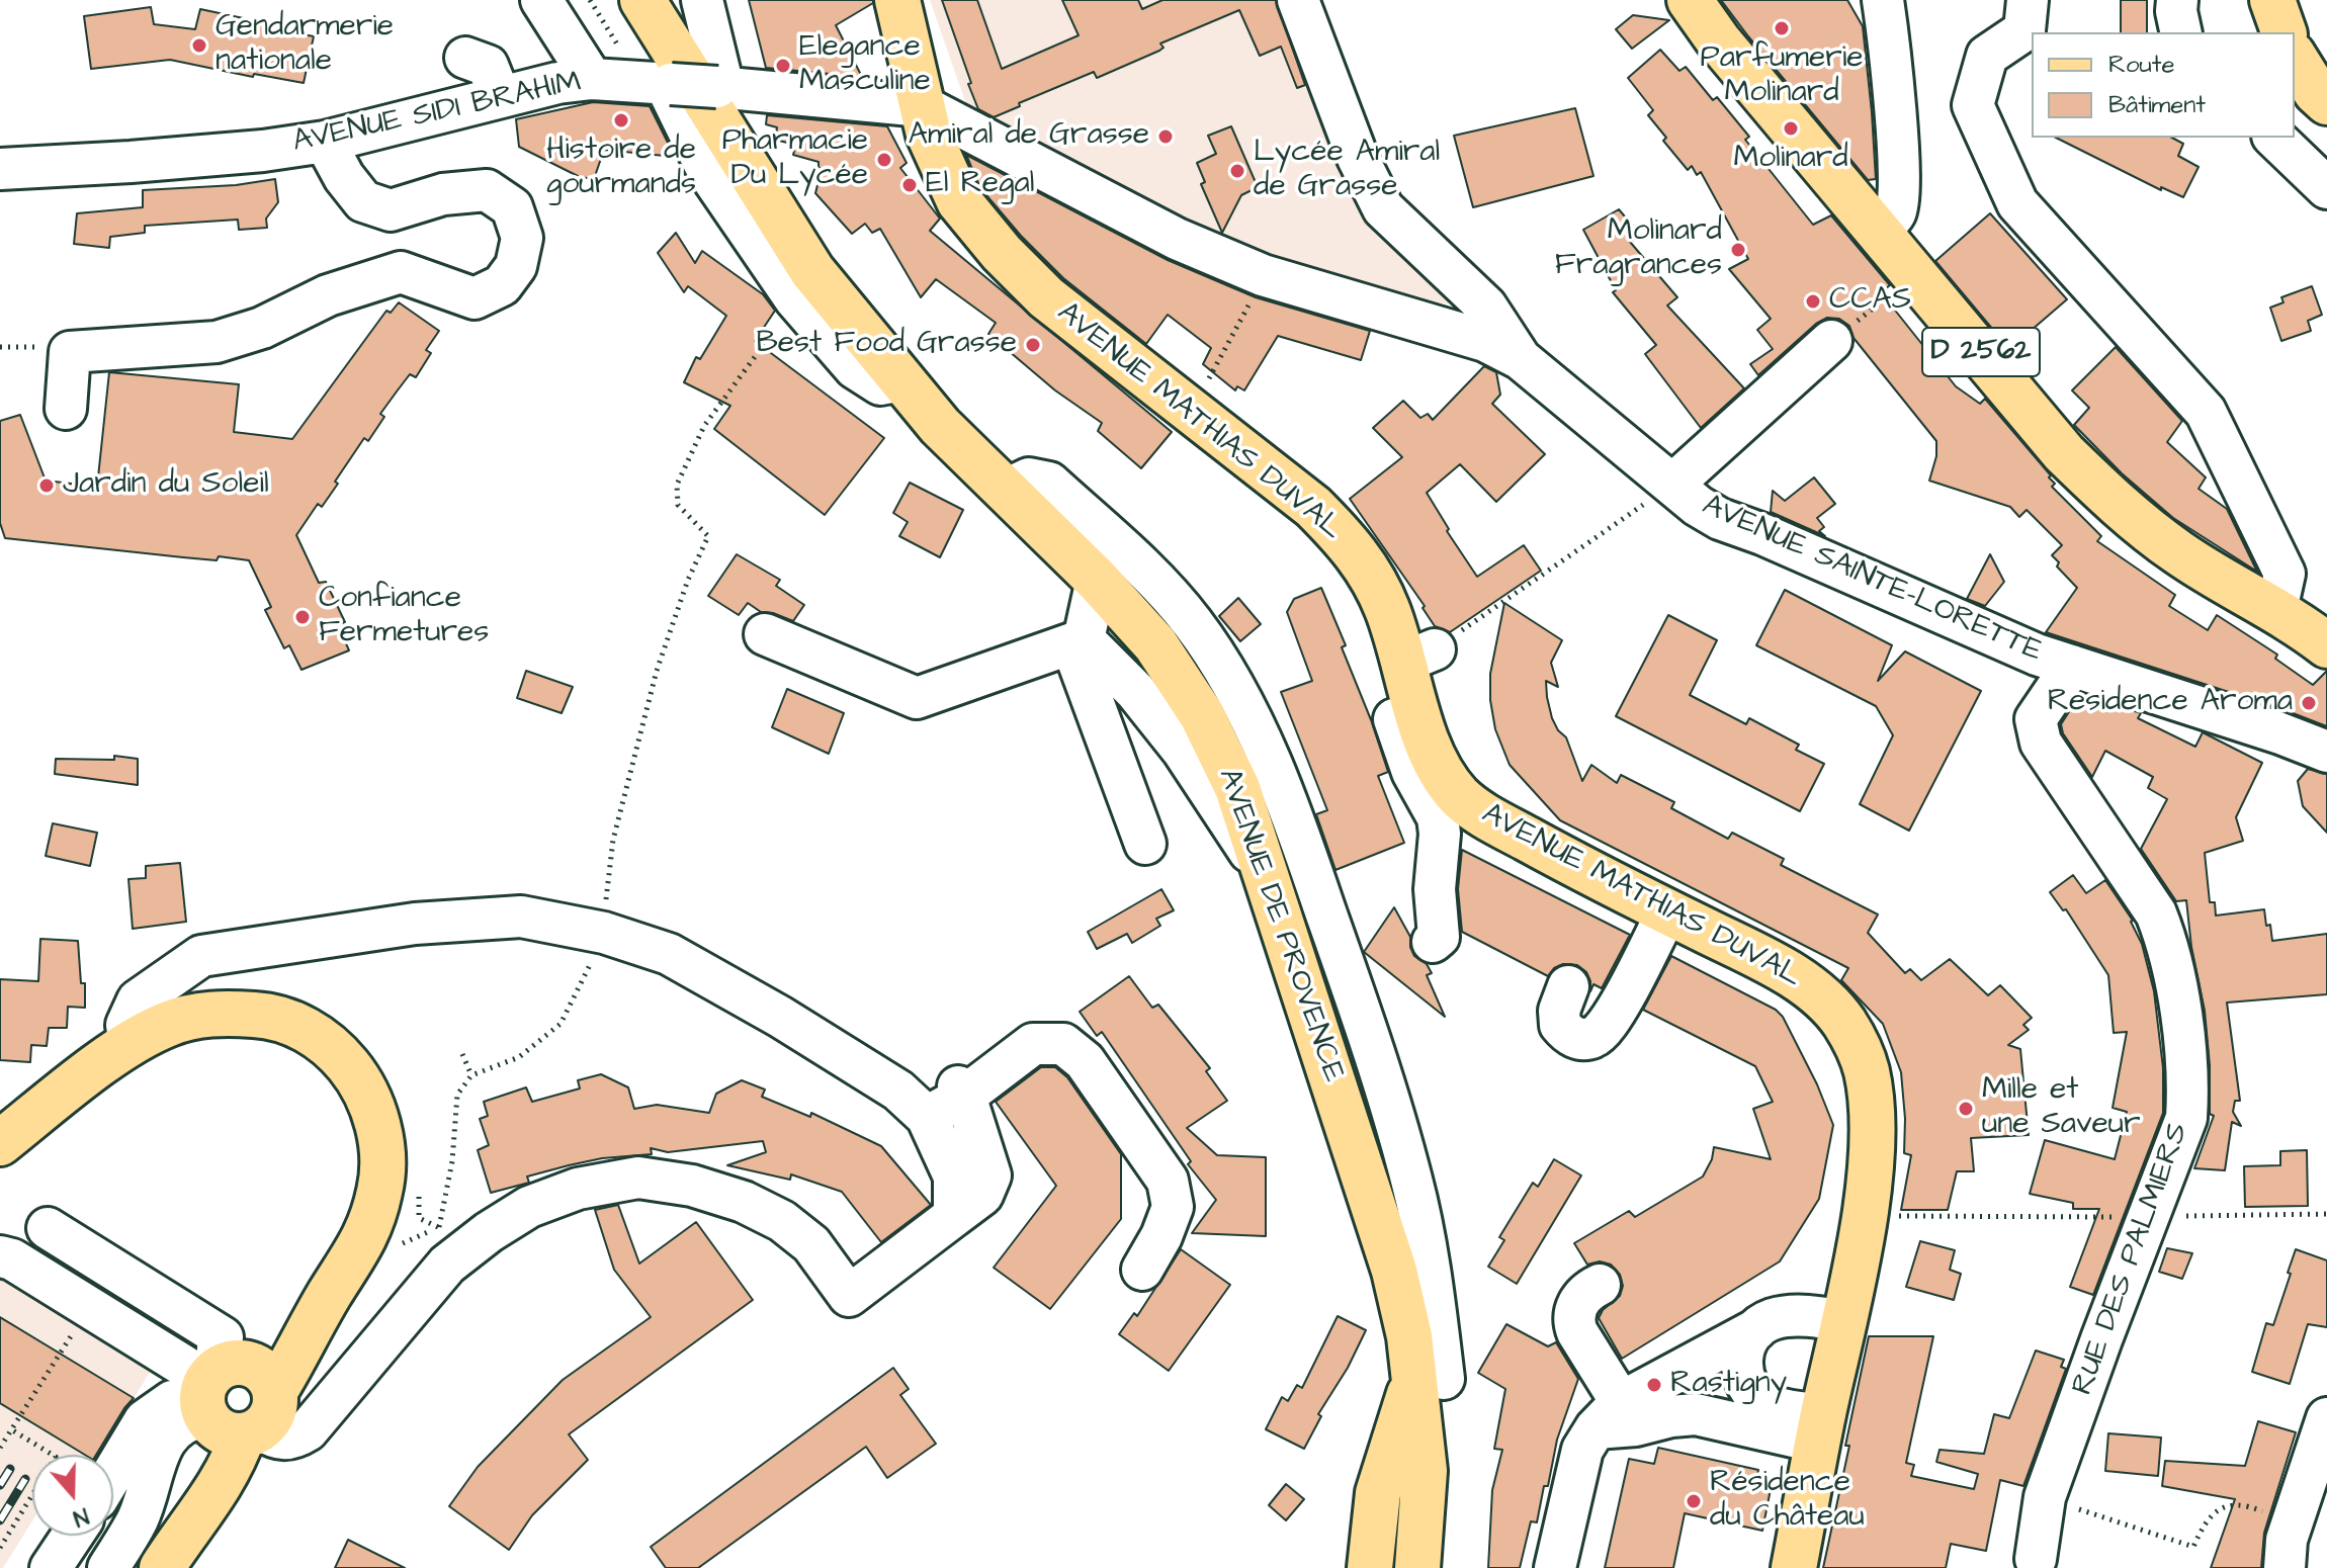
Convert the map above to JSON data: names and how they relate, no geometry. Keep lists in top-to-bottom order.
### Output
{
  "streets": {
    "main road": ["D 2562", "AVENUE MATHIAS DUVAL", "AVENUE DE PROVENCE"],
    "street": ["AVENUE SIDI BRAHIM", "AVENUE SAINTE-LORETTE", "RUE DES PALMIERS"]
  },
  "crossings": [
    ["AVENUE SIDI BRAHIM", "AVENUE MATHIAS DUVAL"],
    ["AVENUE SIDI BRAHIM", "AVENUE SAINTE-LORETTE"],
    ["AVENUE MATHIAS DUVAL", "AVENUE SAINTE-LORETTE"],
    ["AVENUE SAINTE-LORETTE", "RUE DES PALMIERS"]
  ],
  "places": [
    "Parfumerie Molinard",
    "Gendarmerie nationale",
    "Elegance Masculine",
    "Histoire de gourmands",
    "Molinard",
    "Amiral de Grasse",
    "Pharmacie Du Lycée",
    "Lycée Amiral de Grasse",
    "El Regal",
    "Molinard Fragrances",
    "CCAS",
    "Best Food Grasse",
    "Jardin du Soleil",
    "Confiance Fermetures",
    "Residence Aroma",
    "Mille et une Saveur",
    "Rastigny",
    "Résidence du Château"
  ],
  "legend": ["Route", "Bâtiment"],
  "north": "bottom"
}
